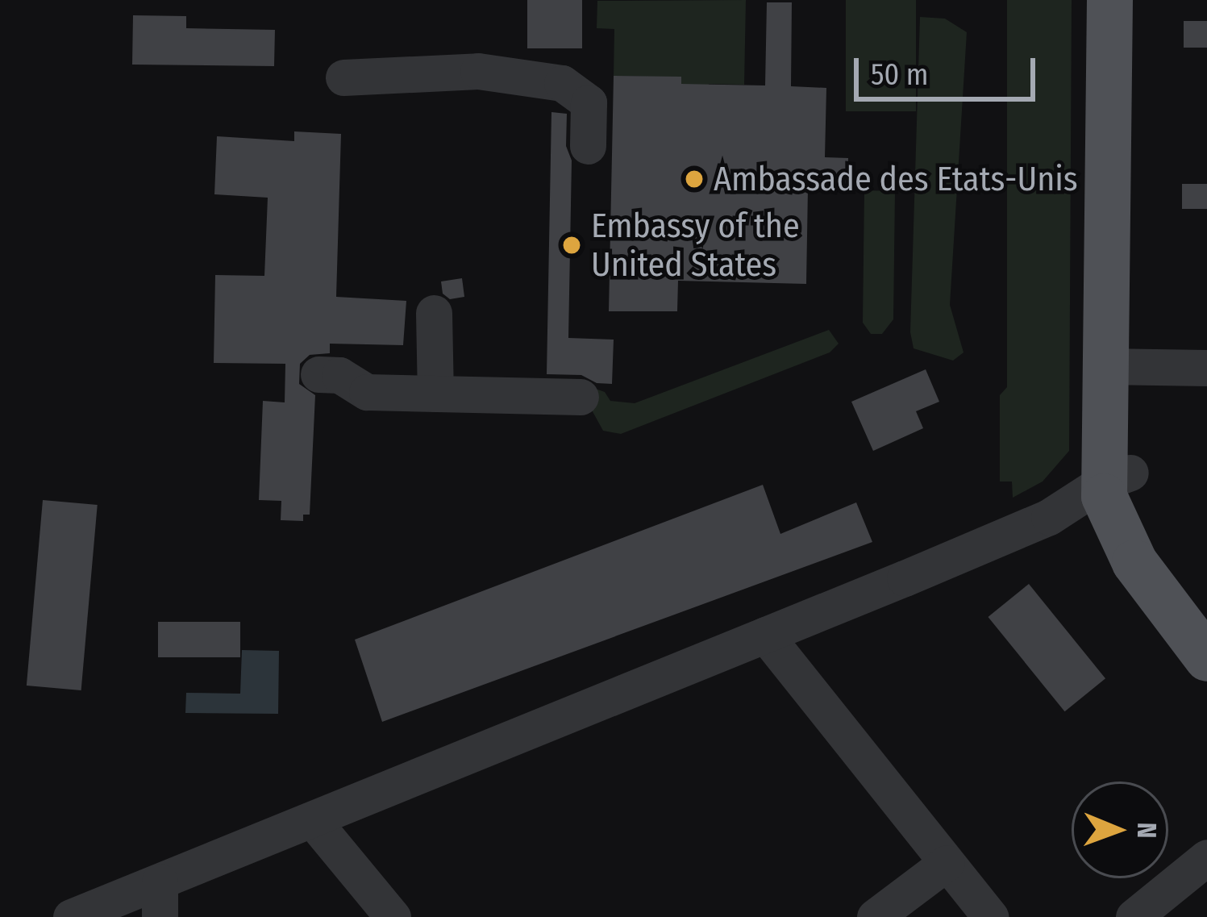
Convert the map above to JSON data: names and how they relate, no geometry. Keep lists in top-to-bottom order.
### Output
{
  "places": ["Ambassade des Etats-Unis", "Embassy of the United States"],
  "scale_bar": "50 m",
  "north": "right"
}
